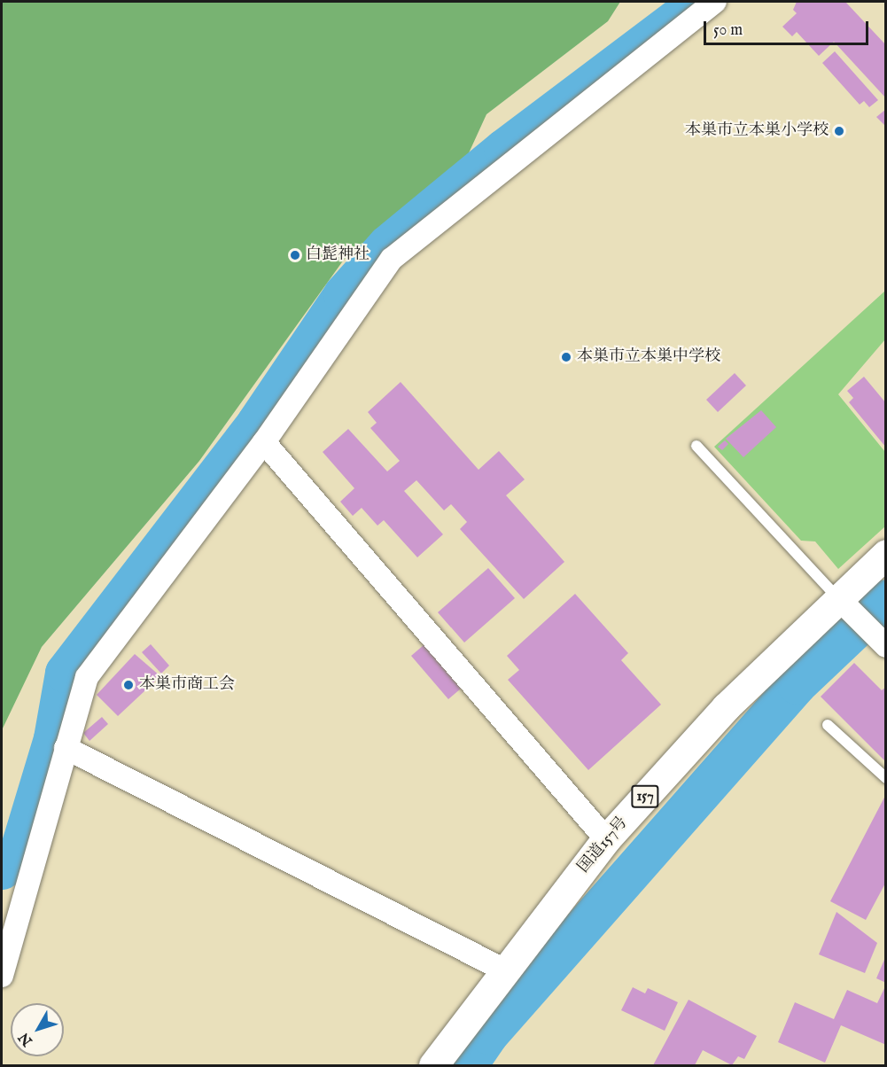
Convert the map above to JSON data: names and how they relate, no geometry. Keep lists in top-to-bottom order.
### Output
{
  "streets": {
    "highway": ["157", "国道157号"]
  },
  "places": [
    "本巣市立本巣小学校",
    "白髭神社",
    "本巣市立本巣中学校",
    "本巣市商工会"
  ],
  "scale_bar": "50 m",
  "north": "bottom left"
}
